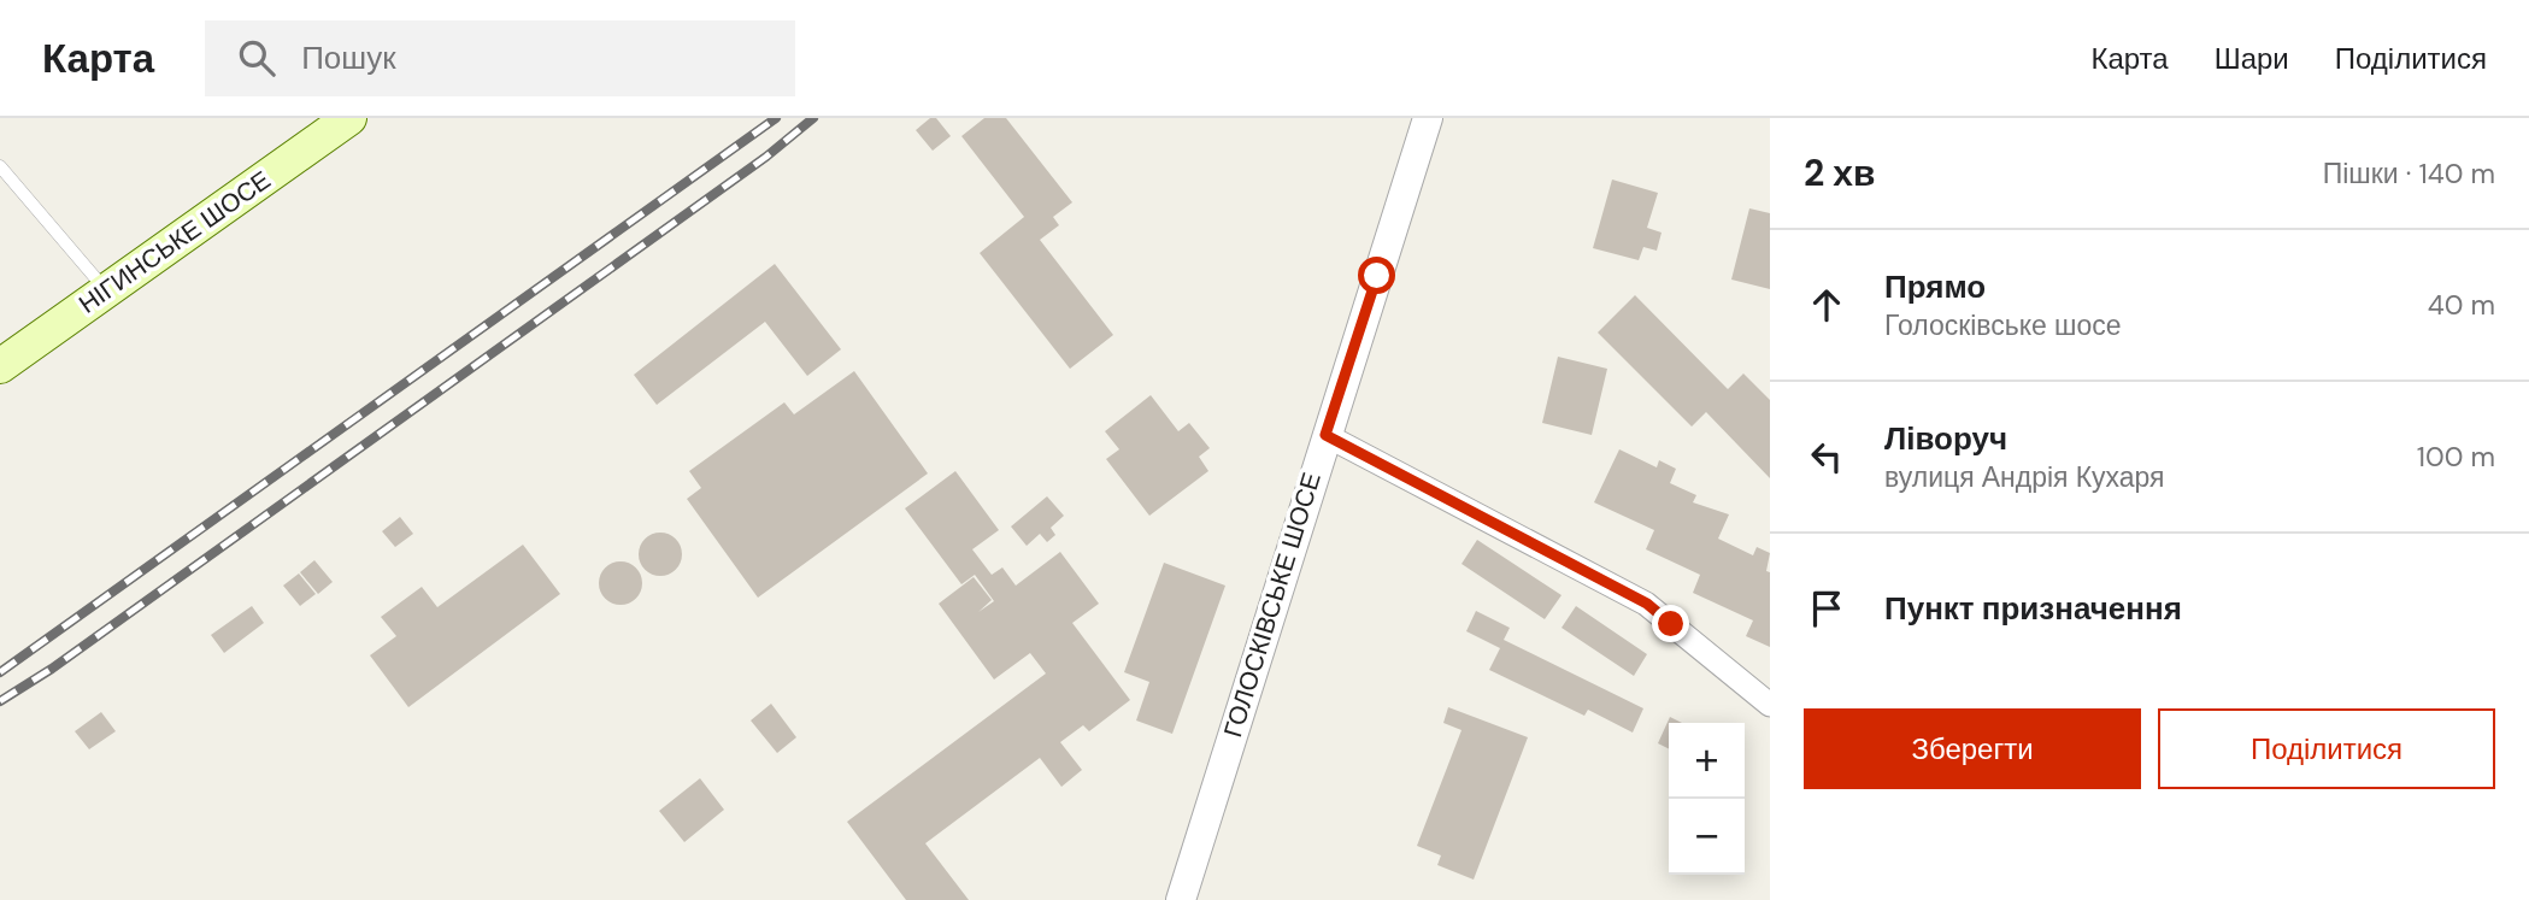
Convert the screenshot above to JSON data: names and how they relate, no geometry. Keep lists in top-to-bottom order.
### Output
{
  "streets": {
    "main road": ["НІГИНСЬКЕ ШОСЕ"],
    "street": ["ГОЛОСКІВСЬКЕ ШОСЕ"]
  },
  "page": {
    "header": "Карта",
    "search": "Пошук",
    "nav": ["Карта", "Шари", "Поділитися"],
    "heading": ["2 хв", "Пішки · 140 m"],
    "list": [
      ["Прямо", "Голосківське шосе", "40 m"],
      ["Ліворуч", "вулиця Андрія Кухаря", "100 m"],
      "Пункт призначення"
    ],
    "buttons": ["Зберегти", "Поділитися"],
    "map_buttons": ["+", "−"]
  }
}
